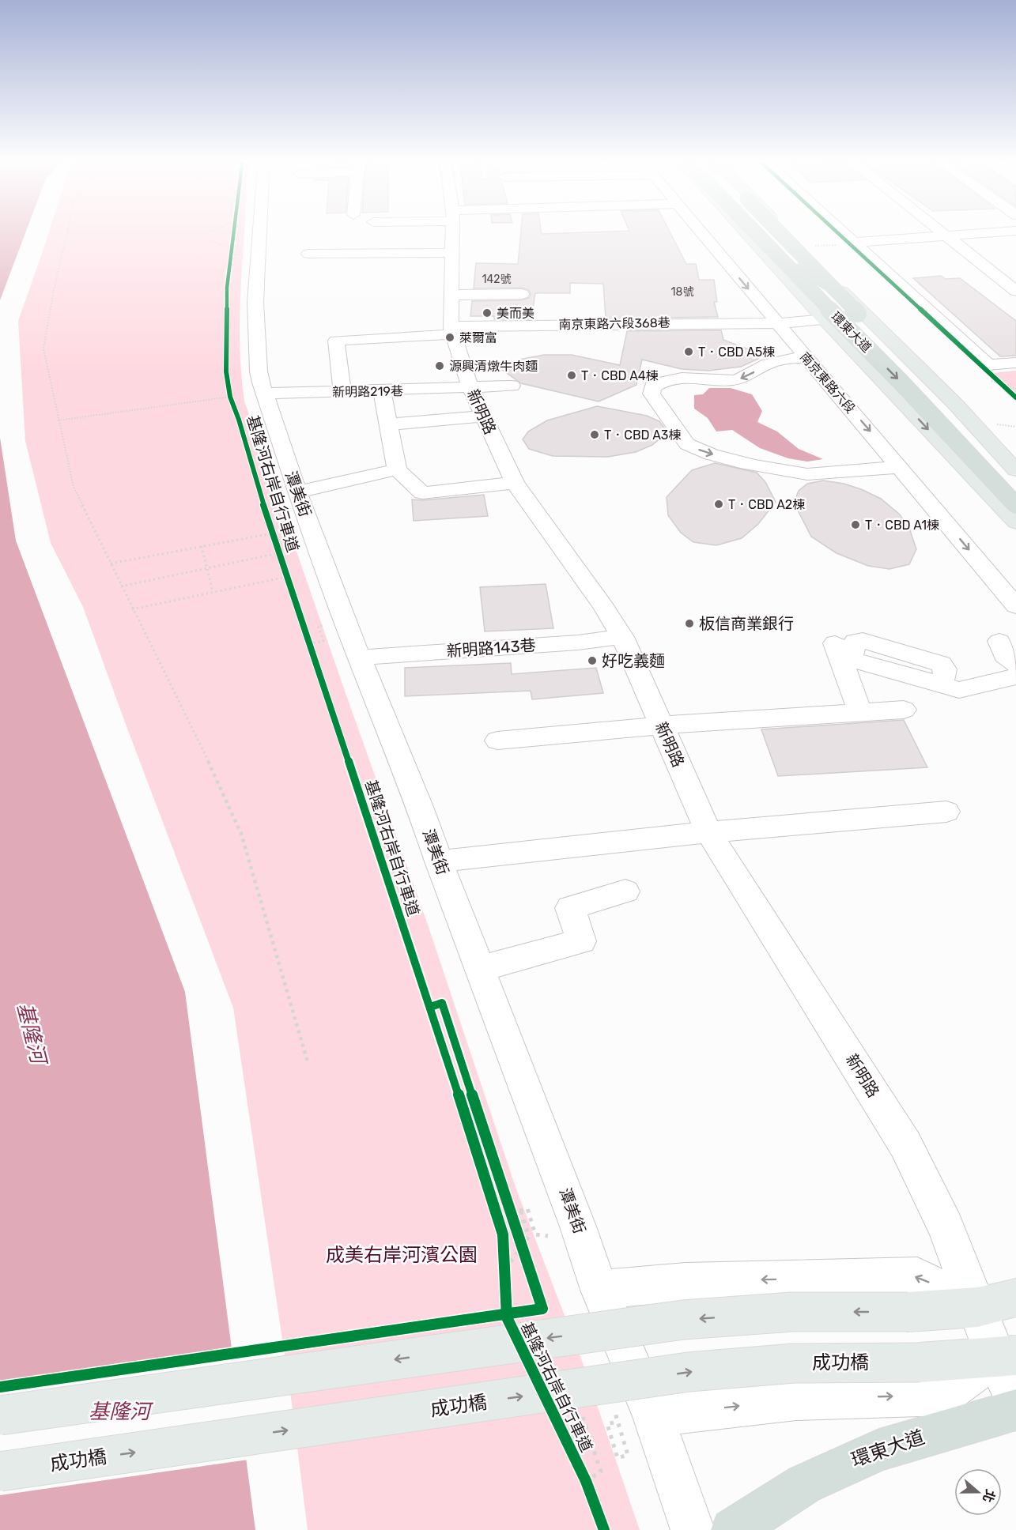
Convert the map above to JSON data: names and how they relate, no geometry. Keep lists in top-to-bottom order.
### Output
{
  "streets": {
    "highway": ["環東大道"],
    "main road": ["成功橋"],
    "street": [
      "南京東路六段368巷",
      "南京東路六段",
      "新明路219巷",
      "新明路",
      "潭美街",
      "新明路143巷"
    ],
    "cycle path": ["基隆河右岸自行車道"]
  },
  "crossings": [
    ["南京東路六段368巷", "南京東路六段"],
    ["南京東路六段368巷", "新明路219巷"],
    ["南京東路六段368巷", "新明路"],
    ["新明路219巷", "新明路"],
    ["新明路219巷", "潭美街"],
    ["新明路", "新明路143巷"],
    ["新明路", "成功橋"],
    ["潭美街", "新明路143巷"]
  ],
  "water": ["基隆河"],
  "parks": ["成美右岸河濱公園"],
  "places": [
    "美而美",
    "萊爾富",
    "T．CBD A5棟",
    "源興清燉牛肉麵",
    "T．CBD A4棟",
    "T．CBD A3棟",
    "T．CBD A2棟",
    "T．CBD A1棟",
    "板信商業銀行",
    "好吃義麵"
  ],
  "house_numbers": ["142號", "18號"],
  "north": "right"
}
